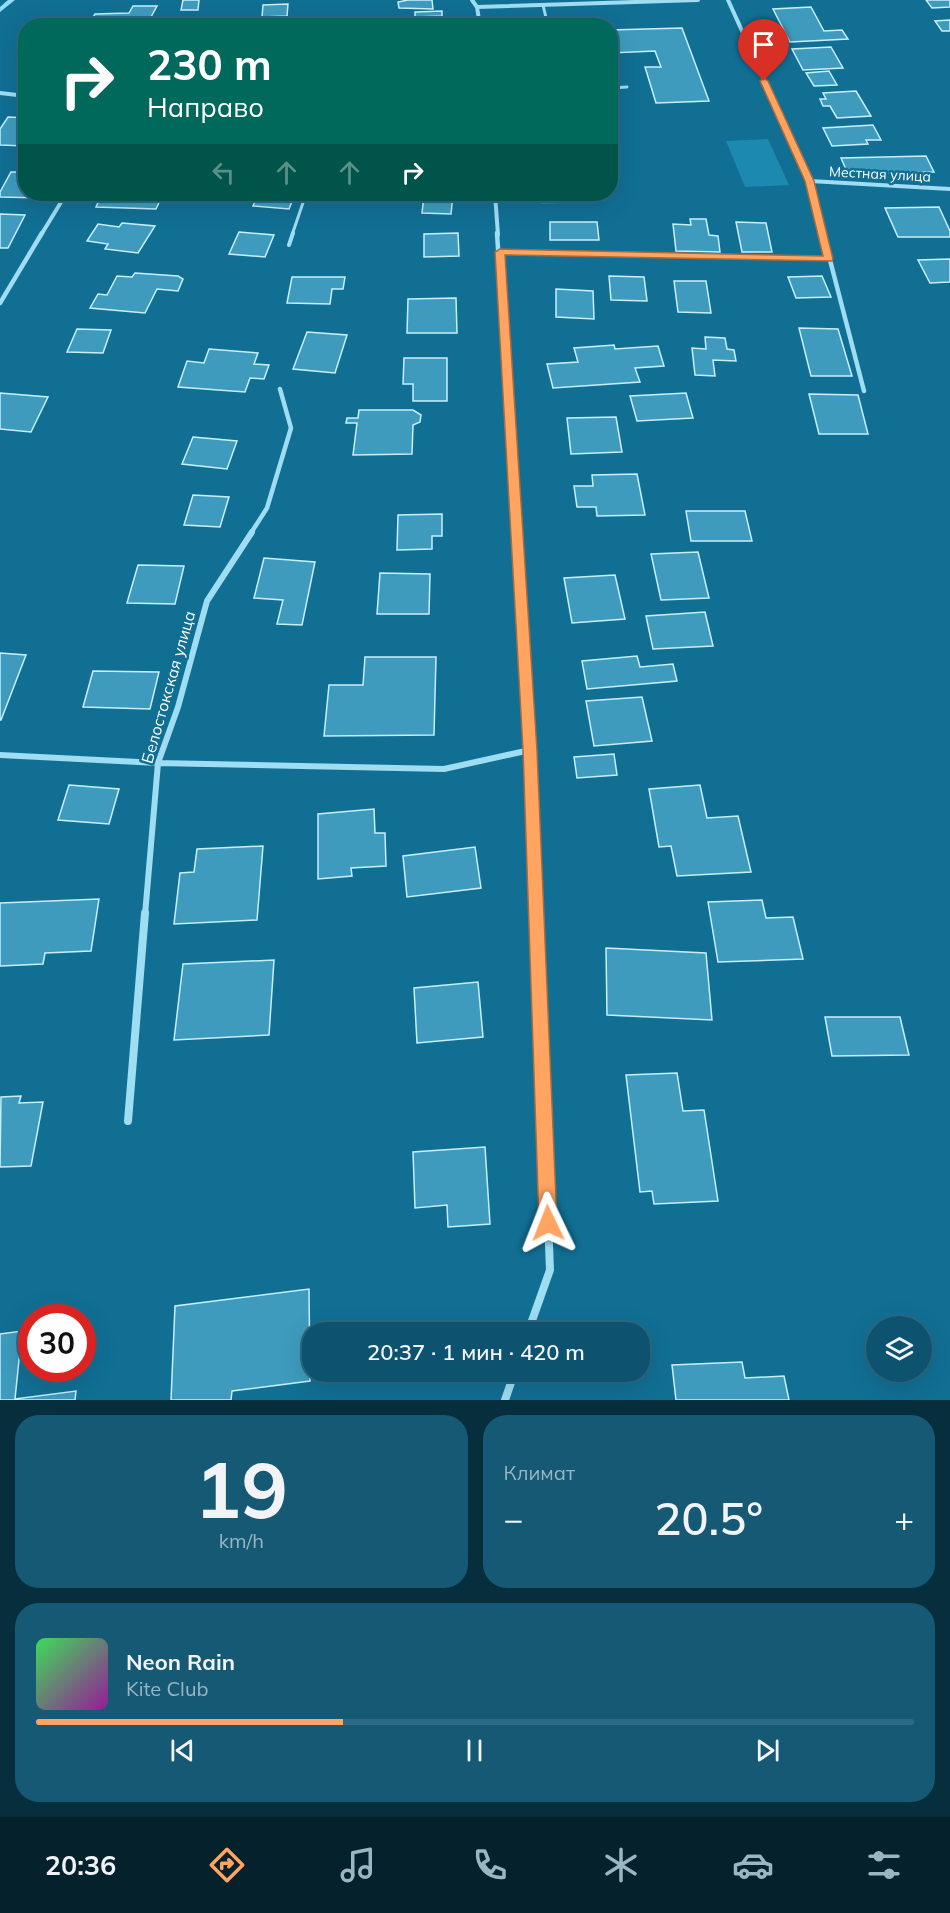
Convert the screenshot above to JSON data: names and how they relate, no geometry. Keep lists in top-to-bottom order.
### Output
{
  "streets": {
    "street": ["Местная улица", "Белостокская улица"]
  },
  "page": {
    "turn": ["230 m", "Направо"],
    "limit": "30",
    "trip": "20:37 · 1 мин · 420 m",
    "tile": [
      ["19", "km/h"],
      "Климат"
    ],
    "heat": ["−", "20.5°", "+"],
    "song": ["Neon Rain", "Kite Club"],
    "tabs": "20:36"
  }
}
